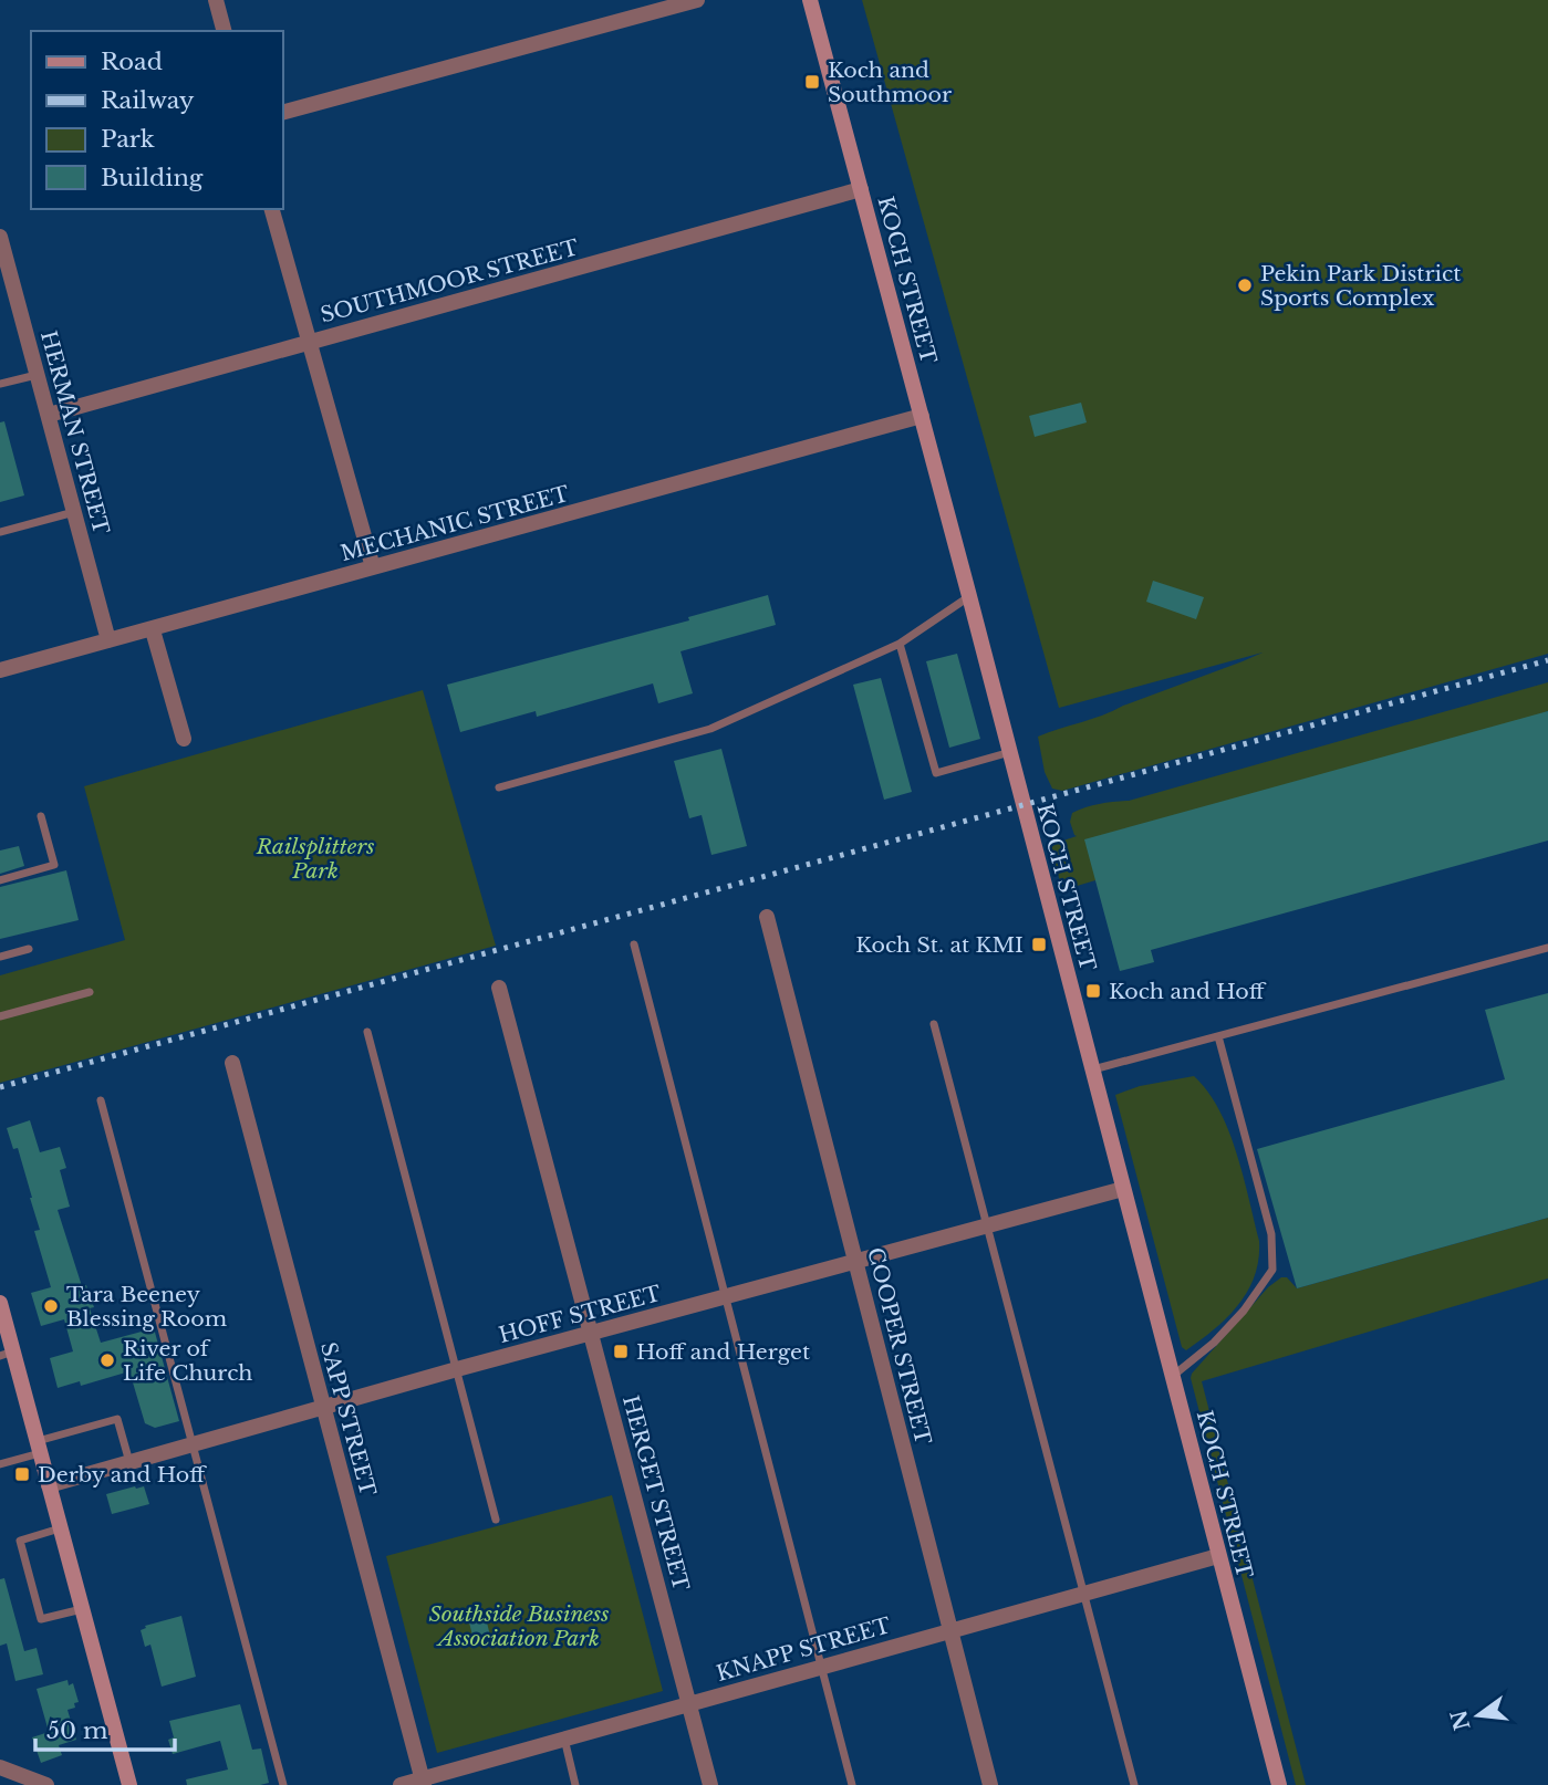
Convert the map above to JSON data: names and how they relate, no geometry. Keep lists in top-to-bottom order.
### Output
{
  "streets": {
    "street": [
      "KOCH STREET",
      "SOUTHMOOR STREET",
      "HERMAN STREET",
      "MECHANIC STREET",
      "HOFF STREET",
      "COOPER STREET",
      "SAPP STREET",
      "HERGET STREET",
      "KNAPP STREET"
    ]
  },
  "crossings": [
    ["KOCH STREET", "SOUTHMOOR STREET"],
    ["KOCH STREET", "MECHANIC STREET"],
    ["KOCH STREET", "HOFF STREET"],
    ["KOCH STREET", "KNAPP STREET"],
    ["SOUTHMOOR STREET", "HERMAN STREET"],
    ["HERMAN STREET", "MECHANIC STREET"],
    ["HOFF STREET", "COOPER STREET"],
    ["HOFF STREET", "SAPP STREET"],
    ["HOFF STREET", "HERGET STREET"],
    ["COOPER STREET", "KNAPP STREET"],
    ["SAPP STREET", "KNAPP STREET"],
    ["HERGET STREET", "KNAPP STREET"]
  ],
  "parks": ["Railsplitters Park", "Southside Business Association Park"],
  "places": {
    "transit": [
      "Koch and Southmoor",
      "Koch St. at KMI",
      "Koch and Hoff",
      "Hoff and Herget",
      "Derby and Hoff"
    ],
    "other": ["Pekin Park District Sports Complex", "Tara Beeney Blessing Room", "River of Life Church"]
  },
  "legend": [
    "Road",
    "Railway",
    "Park",
    "Building"
  ],
  "scale_bar": "50 m",
  "north": "left"
}
